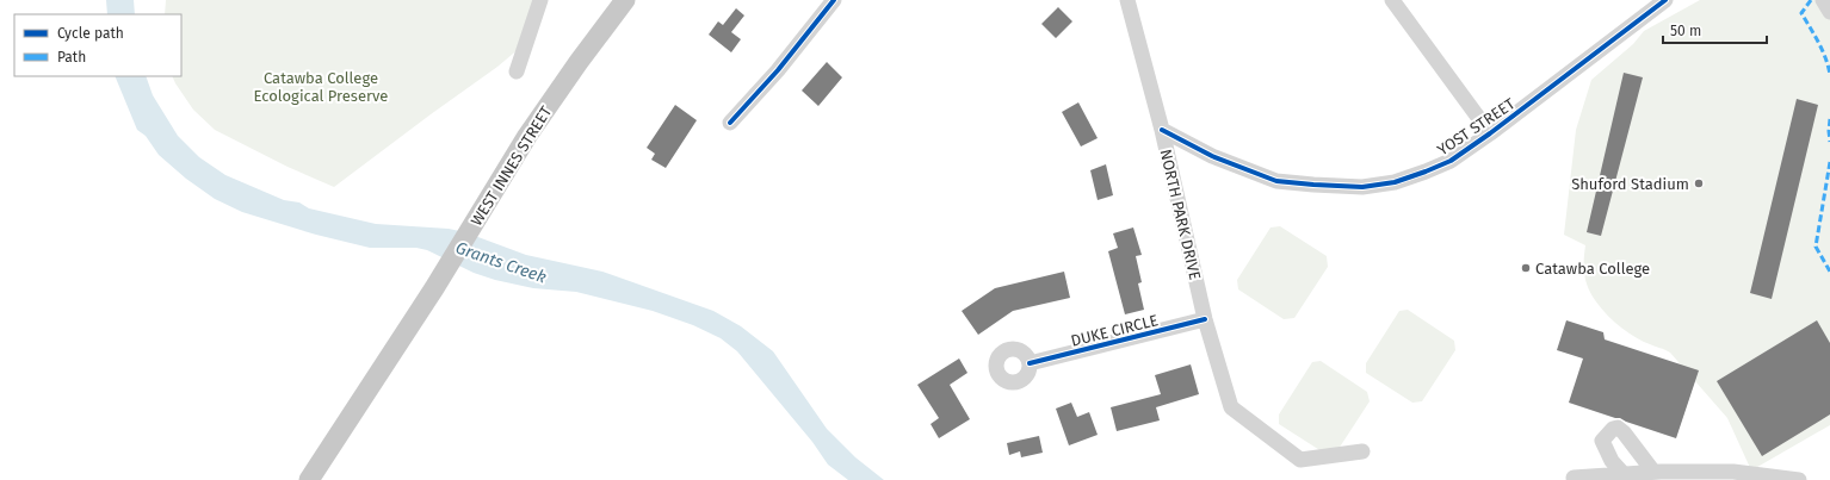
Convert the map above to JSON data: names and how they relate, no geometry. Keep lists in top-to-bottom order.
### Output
{
  "streets": {
    "main road": ["WEST INNES STREET"],
    "street": ["YOST STREET", "NORTH PARK DRIVE", "DUKE CIRCLE"]
  },
  "crossings": [
    ["YOST STREET", "NORTH PARK DRIVE"],
    ["NORTH PARK DRIVE", "DUKE CIRCLE"]
  ],
  "water": ["Grants Creek"],
  "parks": ["Catawba College Ecological Preserve"],
  "places": ["Shuford Stadium", "Catawba College"],
  "legend": ["Cycle path", "Path"],
  "scale_bar": "50 m"
}
